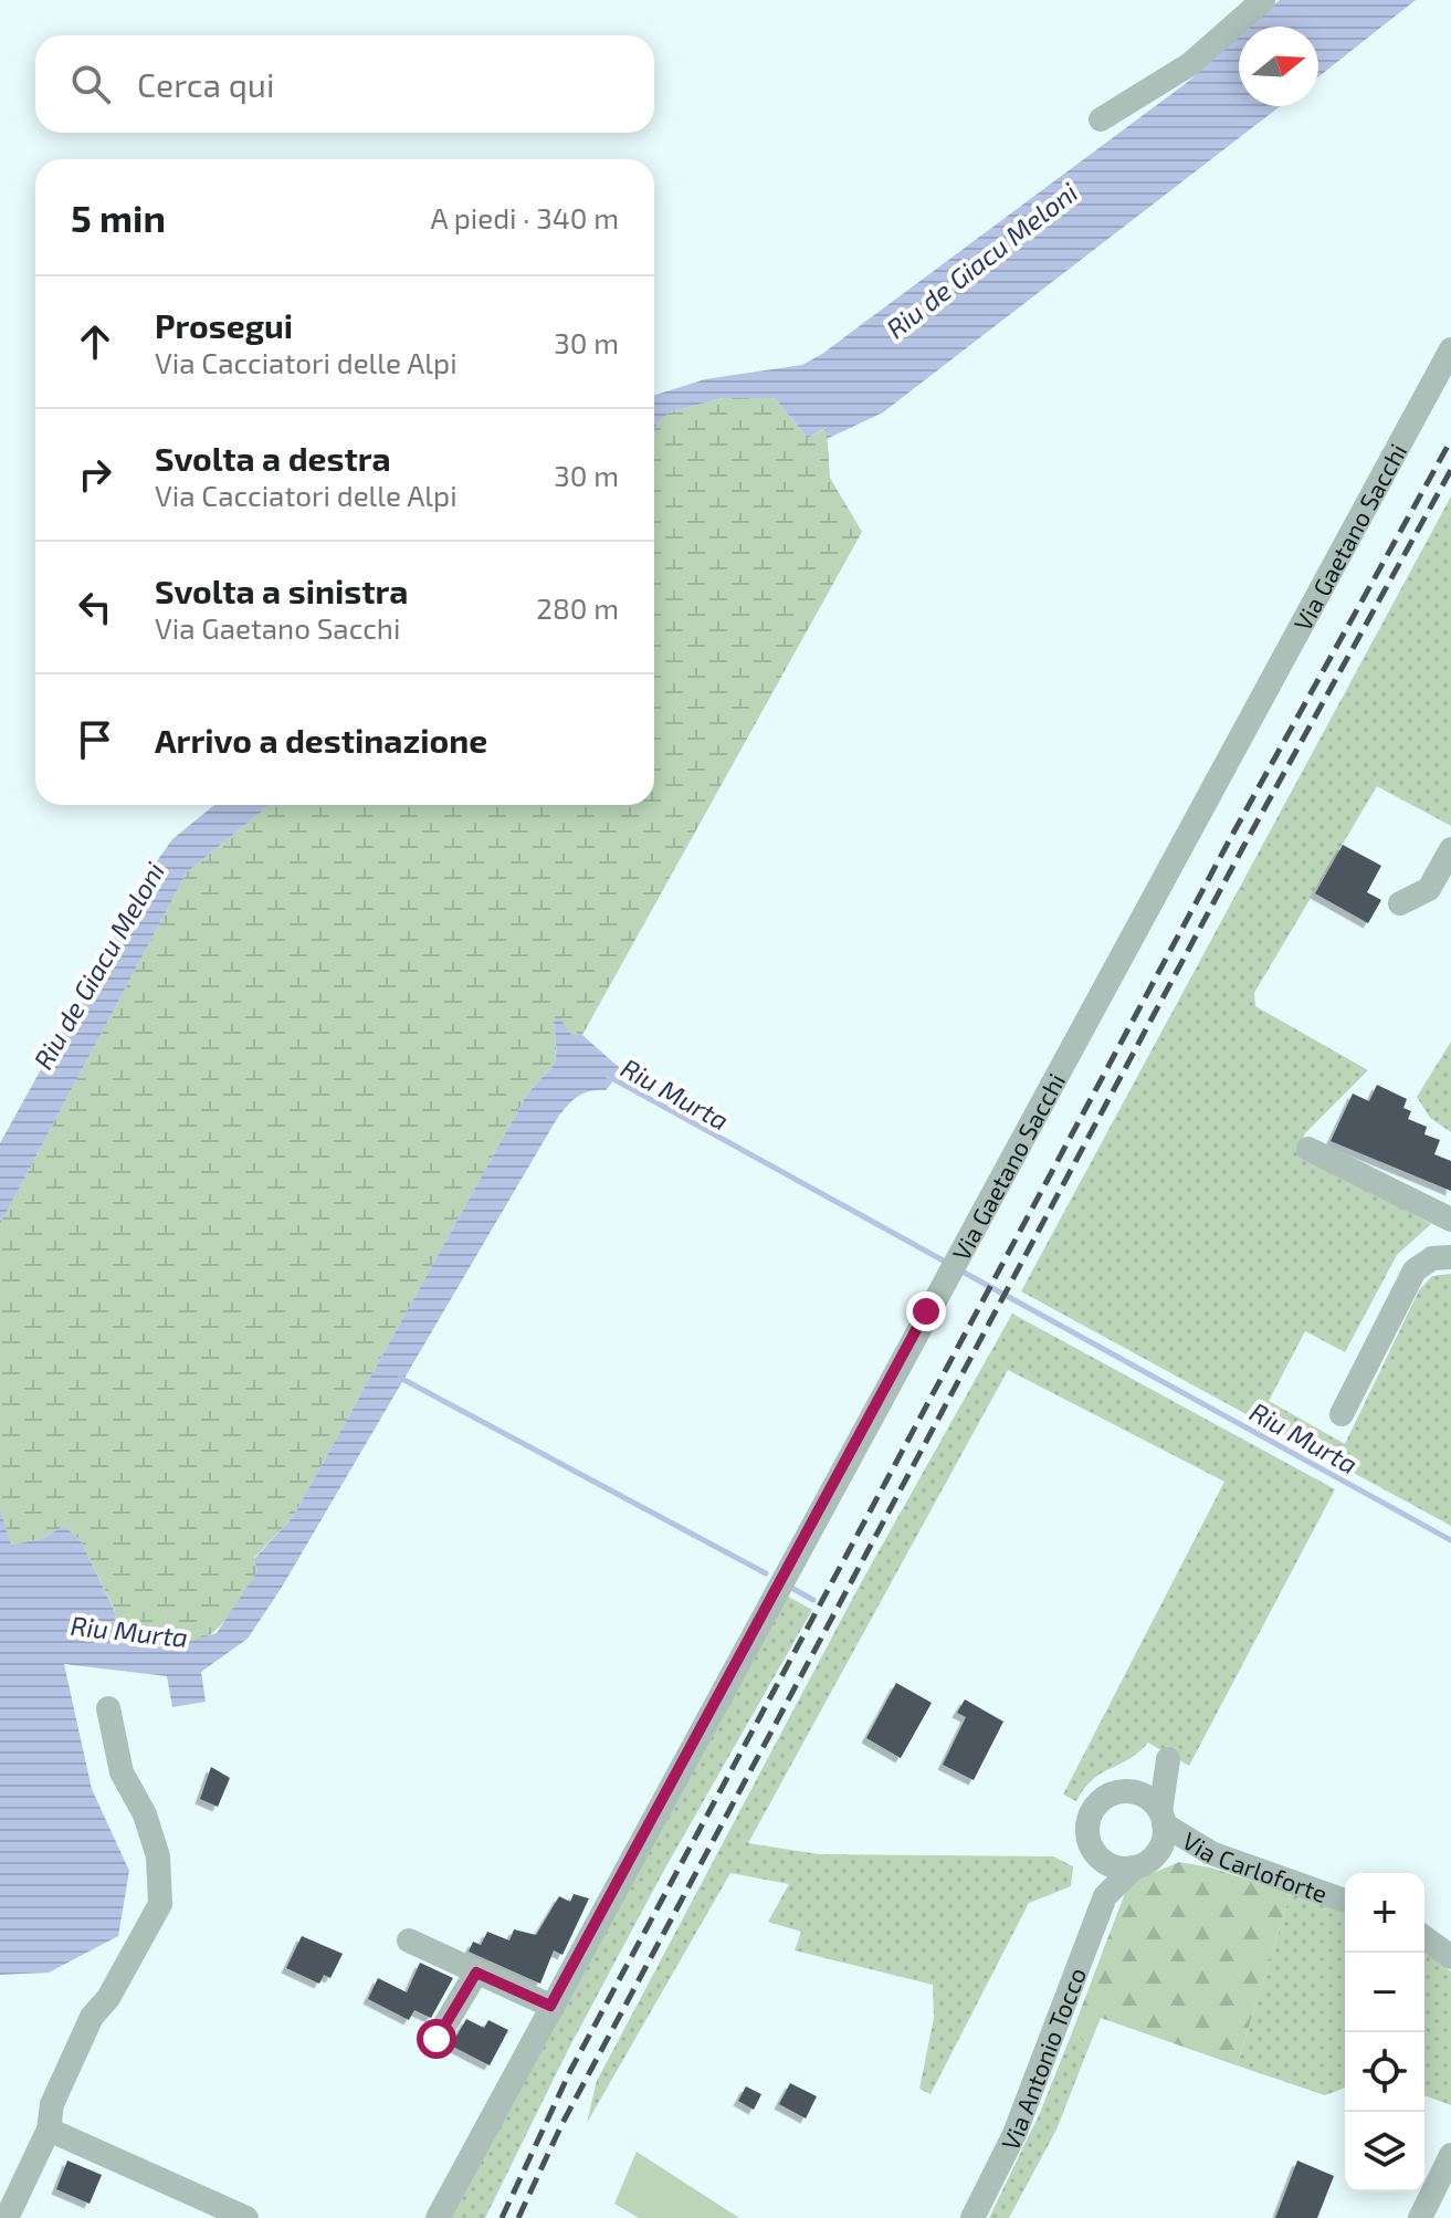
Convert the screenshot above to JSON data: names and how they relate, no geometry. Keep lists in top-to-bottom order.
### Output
{
  "streets": {
    "street": ["Via Gaetano Sacchi", "Via Carloforte", "Via Antonio Tocco"]
  },
  "crossings": [
    ["Via Carloforte", "Via Antonio Tocco"]
  ],
  "water": ["Riu de Giacu Meloni", "Riu Murta"],
  "north": "right",
  "page": {
    "search": "Cerca qui",
    "heading": ["5 min", "A piedi · 340 m"],
    "list": [
      ["Prosegui", "Via Cacciatori delle Alpi", "30 m"],
      ["Svolta a destra", "Via Cacciatori delle Alpi", "30 m"],
      ["Svolta a sinistra", "Via Gaetano Sacchi", "280 m"],
      "Arrivo a destinazione"
    ],
    "map_buttons": ["+", "−"]
  }
}
